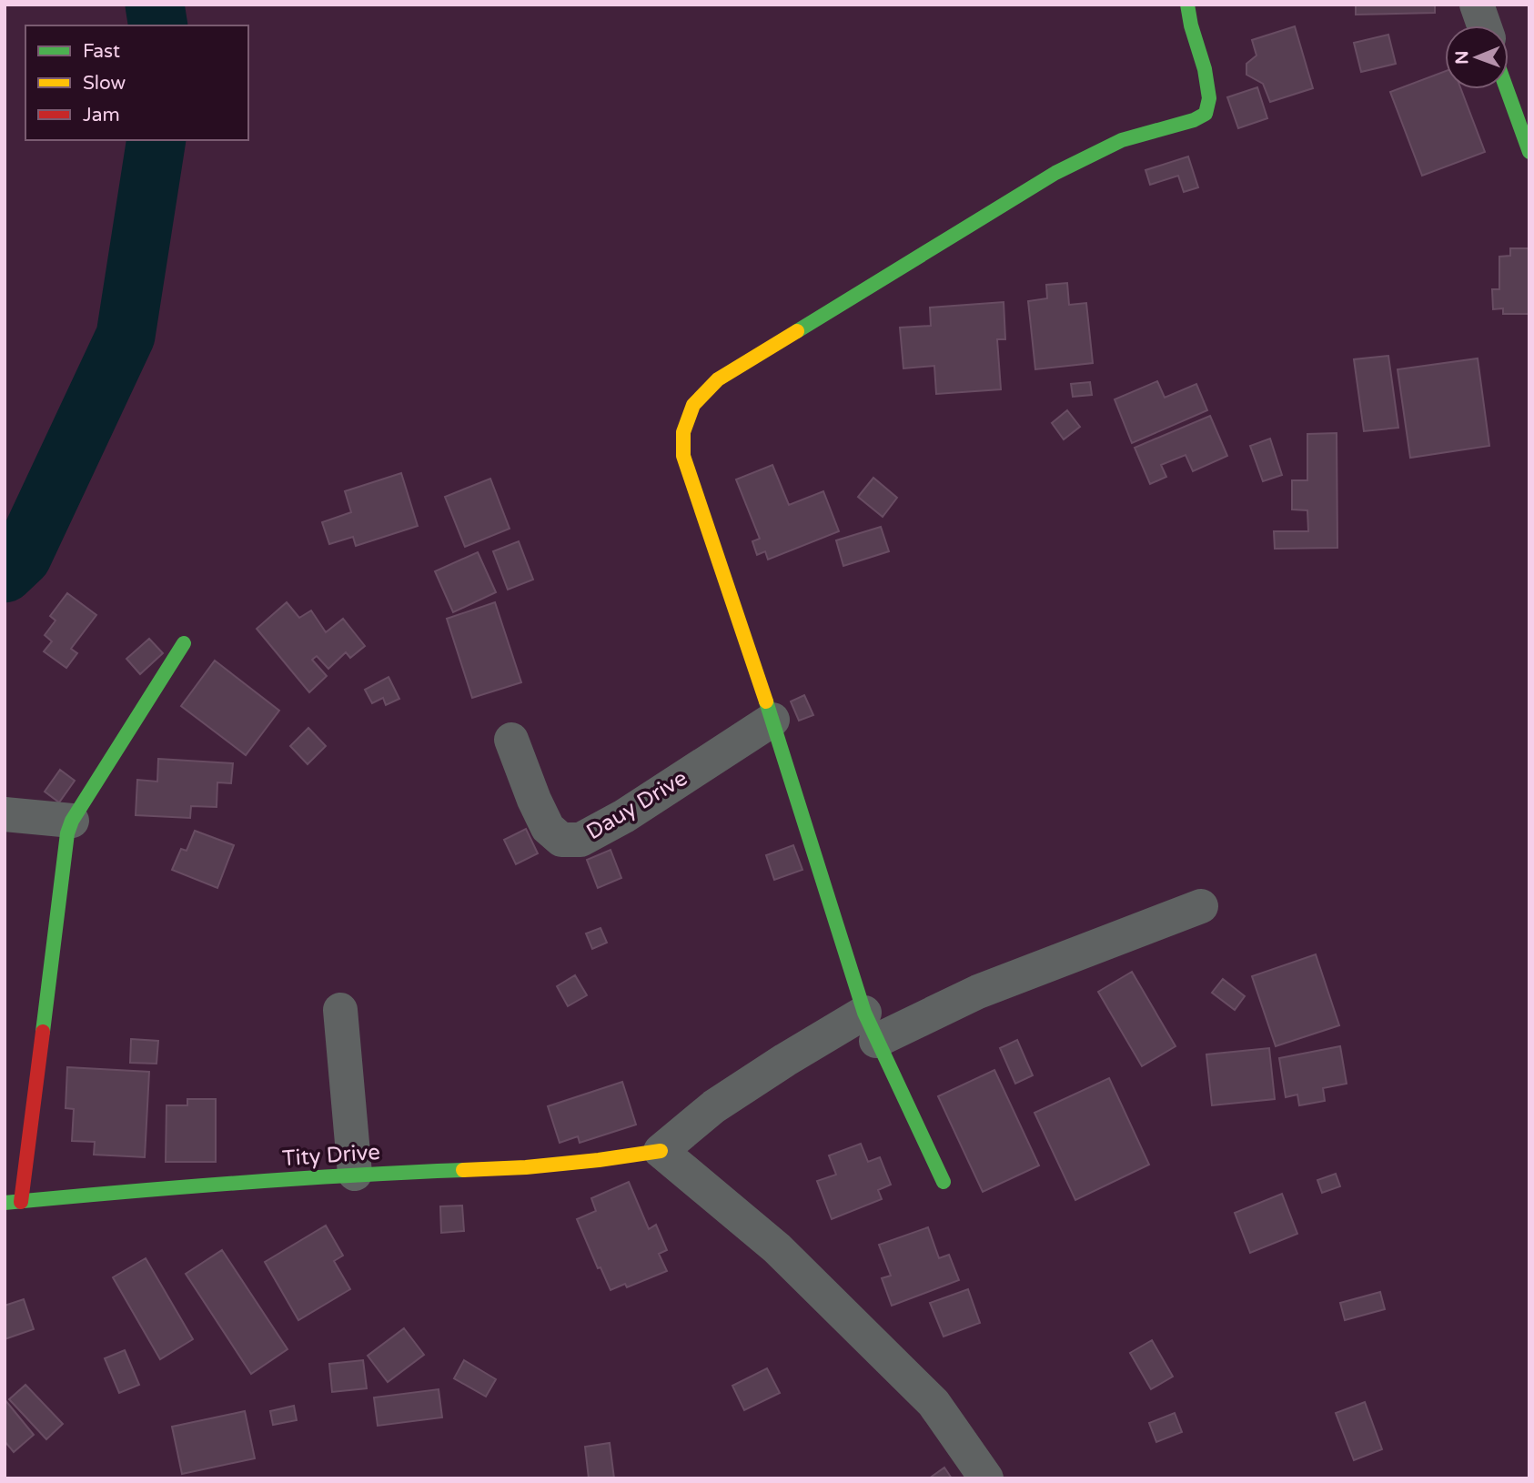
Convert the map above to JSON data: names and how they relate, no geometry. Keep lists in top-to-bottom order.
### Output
{
  "streets": {
    "street": ["Dauy Drive", "Tity Drive"]
  },
  "legend": ["Fast", "Slow", "Jam"],
  "north": "left"
}
